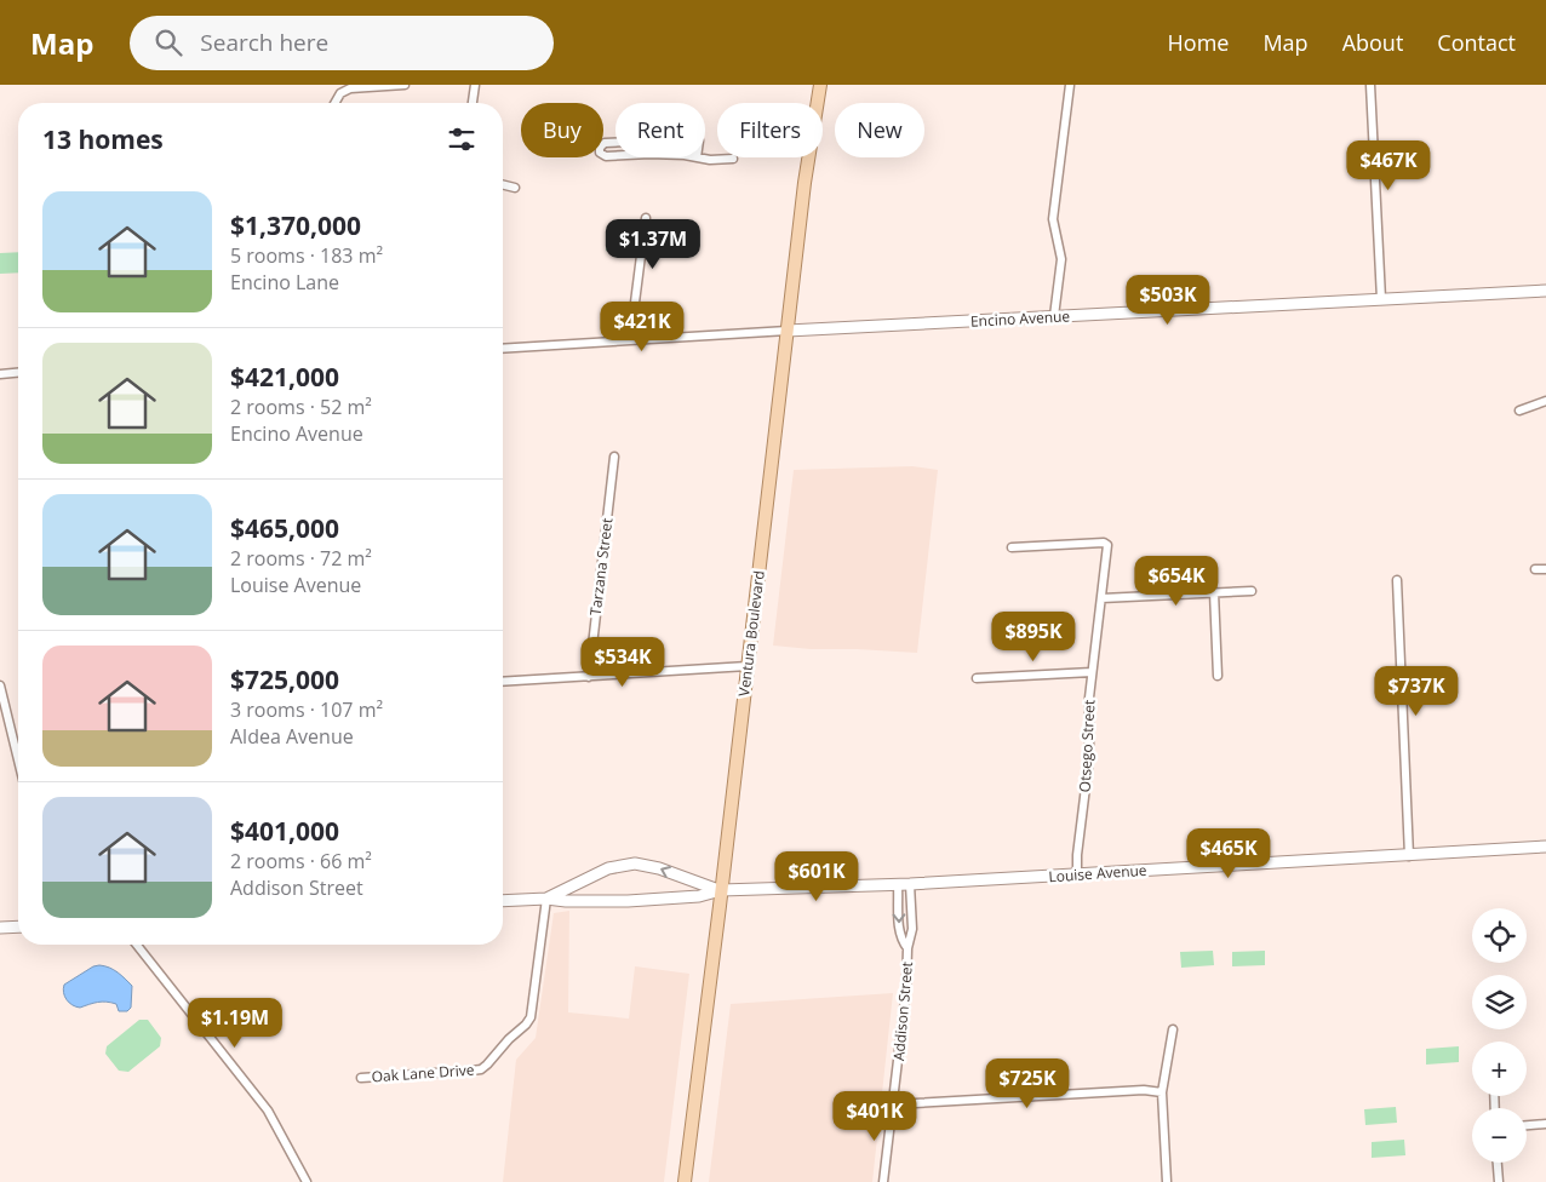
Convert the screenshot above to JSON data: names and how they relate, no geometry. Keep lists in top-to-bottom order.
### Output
{
  "streets": {
    "main road": ["Ventura Boulevard"],
    "street": [
      "Encino Avenue",
      "Tarzana Street",
      "Otsego Street",
      "Louise Avenue",
      "Addison Street",
      "Oak Lane Drive"
    ]
  },
  "crossings": [
    ["Encino Avenue", "Ventura Boulevard"],
    ["Ventura Boulevard", "Louise Avenue"],
    ["Otsego Street", "Louise Avenue"],
    ["Louise Avenue", "Addison Street"],
    ["Louise Avenue", "Oak Lane Drive"]
  ],
  "page": {
    "header": "Map",
    "search": "Search here",
    "nav": [
      "Home",
      "Map",
      "About",
      "Contact"
    ],
    "chip": [
      "Buy",
      "Rent",
      "Filters",
      "New"
    ],
    "heading": "13 homes",
    "price": [
      "$467K",
      "$1.37M",
      "$503K",
      "$421K",
      "$654K",
      "$895K",
      "$534K",
      "$737K",
      "$465K",
      "$601K",
      "$1.19M",
      "$725K",
      "$401K"
    ],
    "list": [
      {
        "name": "$1,370,000",
        "note": "5 rooms · 183 m² · Encino Lane"
      },
      {
        "name": "$421,000",
        "note": "2 rooms · 52 m² · Encino Avenue"
      },
      {
        "name": "$465,000",
        "note": "2 rooms · 72 m² · Louise Avenue"
      },
      {
        "name": "$725,000",
        "note": "3 rooms · 107 m² · Aldea Avenue"
      },
      {
        "name": "$401,000",
        "note": "2 rooms · 66 m² · Addison Street"
      }
    ],
    "map_buttons": ["+", "−"]
  }
}
